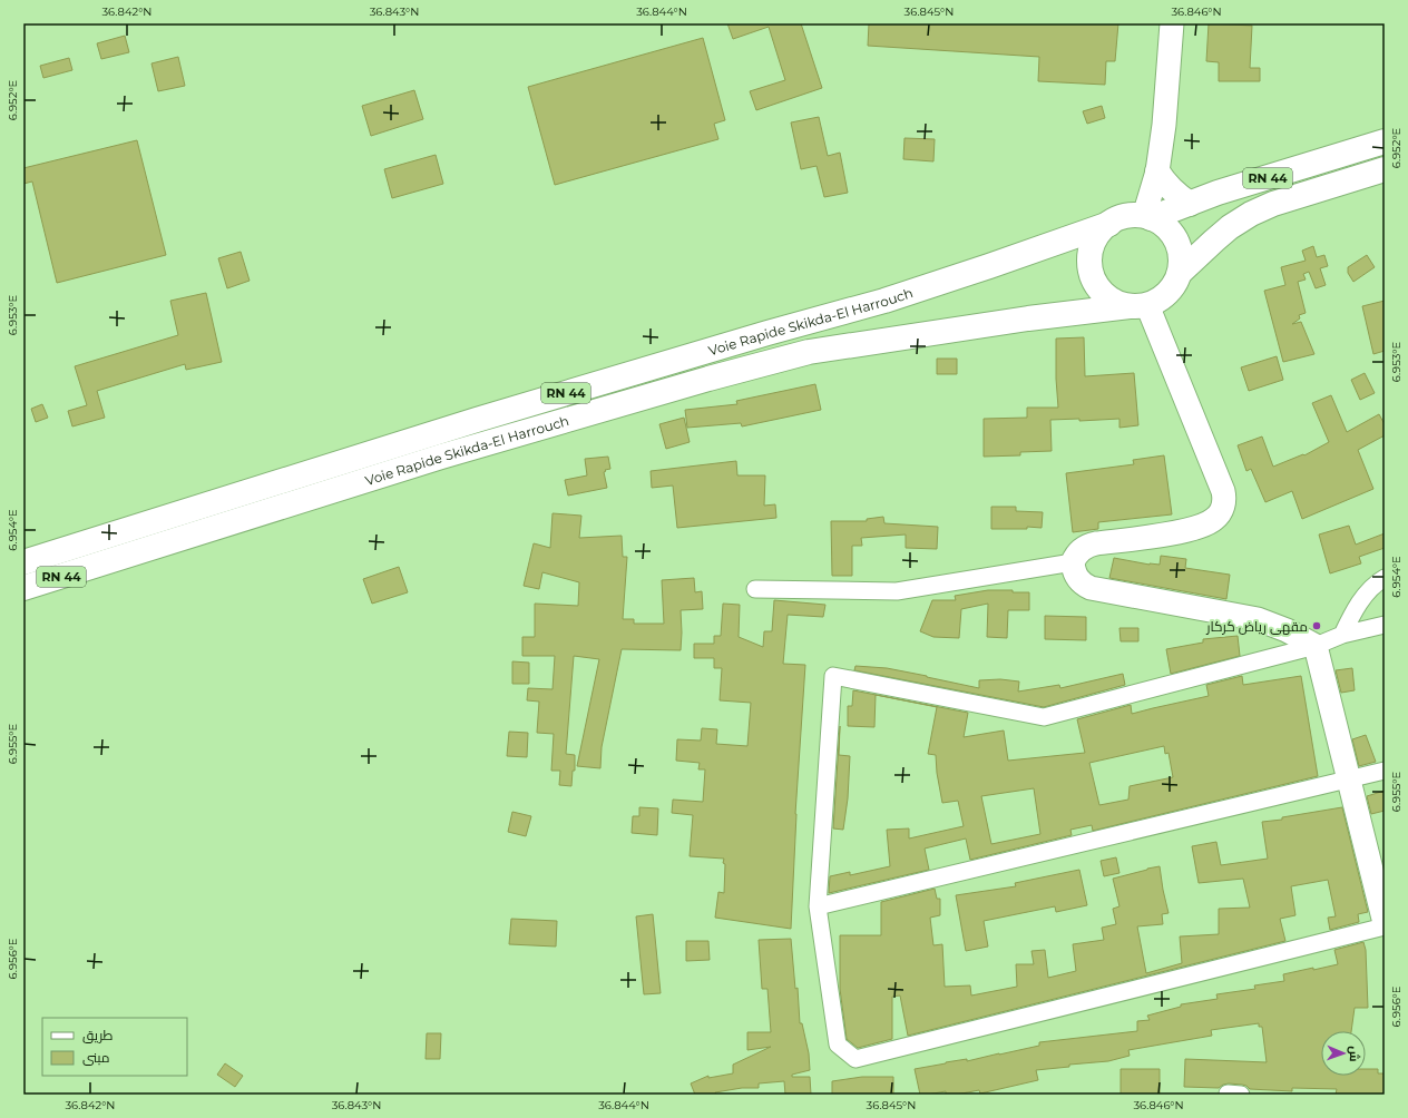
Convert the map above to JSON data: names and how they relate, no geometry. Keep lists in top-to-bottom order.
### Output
{
  "streets": {
    "highway": ["RN 44", "Voie Rapide Skikda-El Harrouch"]
  },
  "places": ["مقهى رياض كركار"],
  "legend": ["طريق", "مبنى"],
  "north": "right",
  "coordinates": [
    "36.842°N",
    "36.843°N",
    "36.844°N",
    "36.845°N",
    "36.846°N",
    "6.952°E",
    "6.953°E",
    "6.954°E",
    "6.955°E",
    "6.956°E"
  ]
}
